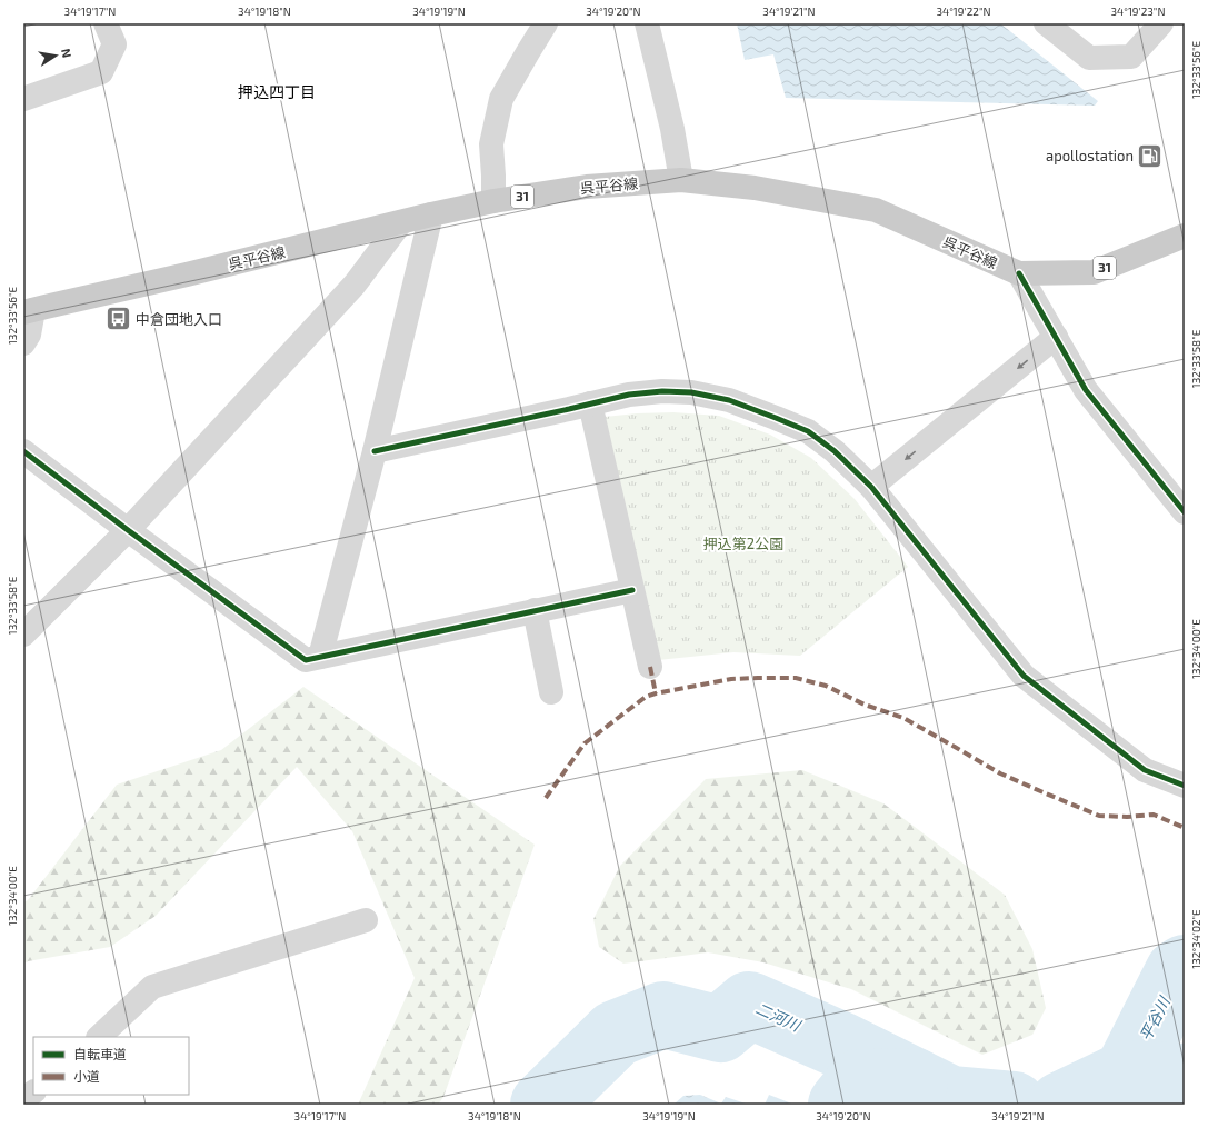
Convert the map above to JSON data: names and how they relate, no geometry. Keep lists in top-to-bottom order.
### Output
{
  "streets": {
    "main road": ["呉平谷線", "31"]
  },
  "districts": ["押込四丁目"],
  "water": ["二河川", "平谷川"],
  "parks": ["押込第2公園"],
  "places": {
    "fuel station": ["apollostation"],
    "bus stop": ["中倉団地入口"]
  },
  "legend": ["自転車道", "小道"],
  "north": "right",
  "coordinates": [
    "34°19'17\"N",
    "34°19'18\"N",
    "34°19'19\"N",
    "34°19'20\"N",
    "34°19'21\"N",
    "34°19'22\"N",
    "34°19'23\"N",
    "132°33'56\"E",
    "132°33'58\"E",
    "132°34'00\"E",
    "132°34'02\"E"
  ]
}
